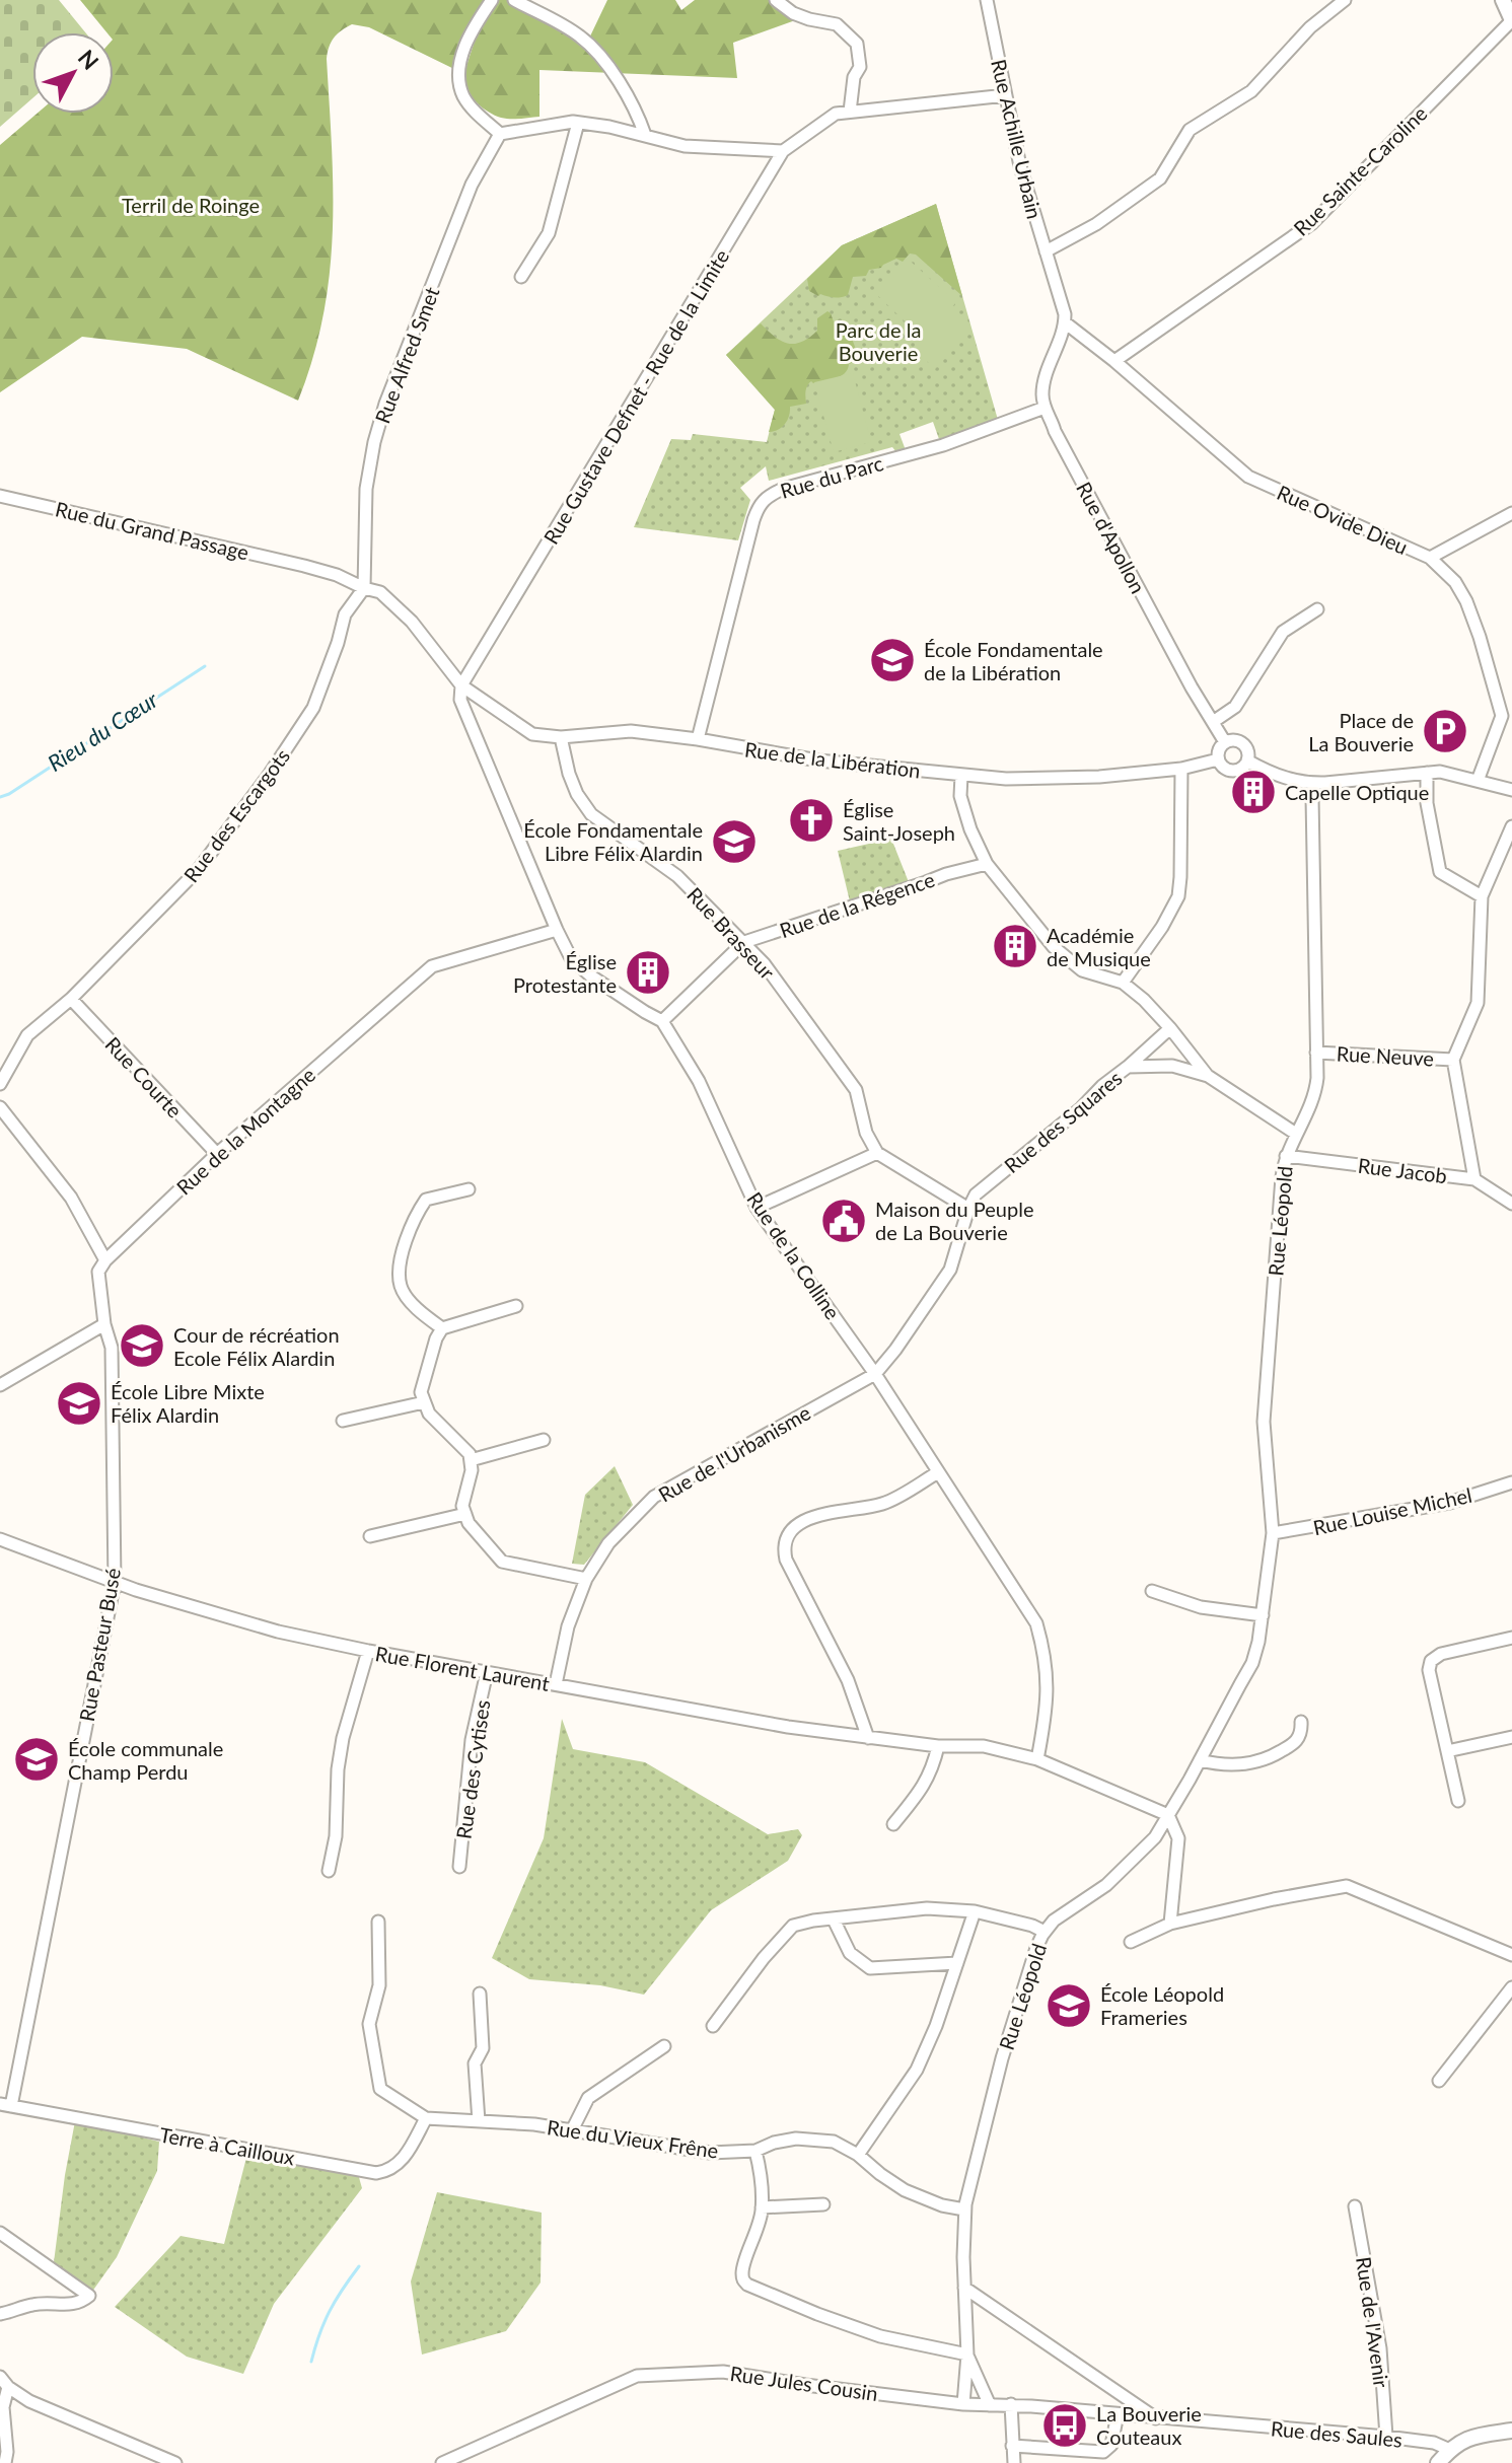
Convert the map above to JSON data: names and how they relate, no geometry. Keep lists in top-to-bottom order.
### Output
{
  "streets": {
    "street": [
      "Rue Achille Urbain",
      "Rue Sainte-Caroline",
      "Rue Alfred Smet",
      "Rue Gustave Defnet - Rue de la Limite",
      "Rue du Parc",
      "Rue Ovide Dieu",
      "Rue du Grand Passage",
      "Rue d'Apollon",
      "Rue de la Libération",
      "Rue des Escargots",
      "Rue de la Régence",
      "Rue Brasseur",
      "Rue Neuve",
      "Rue Courte",
      "Rue des Squares",
      "Rue de la Montagne",
      "Rue Jacob",
      "Rue Léopold",
      "Rue de la Colline",
      "Rue de l'Urbanisme",
      "Rue Louise Michel",
      "Rue Pasteur Busé",
      "Rue Florent Laurent",
      "Rue des Cytises",
      "Rue du Vieux Frêne",
      "Terre à Cailloux",
      "Rue de l'Avenir",
      "Rue Jules Cousin",
      "Rue des Saules"
    ]
  },
  "crossings": [
    ["Rue Achille Urbain", "Rue Gustave Defnet - Rue de la Limite"],
    ["Rue Achille Urbain", "Rue Ovide Dieu"],
    ["Rue Sainte-Caroline", "Rue Ovide Dieu"],
    ["Rue Alfred Smet", "Rue du Grand Passage"],
    ["Rue Alfred Smet", "Rue des Escargots"],
    ["Rue Gustave Defnet - Rue de la Limite", "Rue de la Libération"],
    ["Rue Gustave Defnet - Rue de la Limite", "Rue de la Colline"],
    ["Rue du Parc", "Rue d'Apollon"],
    ["Rue du Parc", "Rue de la Libération"],
    ["Rue du Grand Passage", "Rue des Escargots"],
    ["Rue d'Apollon", "Rue de la Libération"],
    ["Rue de la Libération", "Rue Brasseur"],
    ["Rue de la Libération", "Rue de la Colline"],
    ["Rue des Escargots", "Rue Courte"],
    ["Rue de la Régence", "Rue Brasseur"],
    ["Rue de la Régence", "Rue de la Colline"],
    ["Rue Neuve", "Rue Léopold"],
    ["Rue Courte", "Rue de la Montagne"],
    ["Rue des Squares", "Rue Léopold"],
    ["Rue des Squares", "Rue de la Colline"],
    ["Rue des Squares", "Rue de l'Urbanisme"],
    ["Rue de la Montagne", "Rue de la Colline"],
    ["Rue Jacob", "Rue Léopold"],
    ["Rue Léopold", "Rue Louise Michel"],
    ["Rue Léopold", "Rue Florent Laurent"],
    ["Rue Léopold", "Rue du Vieux Frêne"],
    ["Rue Léopold", "Rue Jules Cousin"],
    ["Rue Léopold", "Rue des Saules"],
    ["Rue de la Colline", "Rue de l'Urbanisme"],
    ["Rue de la Colline", "Rue Florent Laurent"],
    ["Rue de l'Urbanisme", "Rue Florent Laurent"],
    ["Rue Pasteur Busé", "Rue Florent Laurent"],
    ["Rue Pasteur Busé", "Terre à Cailloux"],
    ["Rue Florent Laurent", "Rue des Cytises"],
    ["Rue du Vieux Frêne", "Terre à Cailloux"],
    ["Rue de l'Avenir", "Rue des Saules"],
    ["Rue Jules Cousin", "Rue des Saules"]
  ],
  "water": ["Rieu du Cœur"],
  "parks": ["Terril de Roinge", "Parc de la Bouverie"],
  "places": {
    "school or university": [
      "École Fondamentale de la Libération",
      "École Fondamentale Libre Félix Alardin",
      "Cour de récréation Ecole Félix Alardin",
      "École Libre Mixte Félix Alardin",
      "École communale Champ Perdu",
      "École Léopold Frameries"
    ],
    "parking": ["Place de La Bouverie"],
    "building": ["Capelle Optique", "Académie de Musique", "Église Protestante"],
    "church": ["Église Saint-Joseph"],
    "public building": ["Maison du Peuple de La Bouverie"],
    "bus stop": ["La Bouverie Couteaux"]
  },
  "north": "top right"
}
